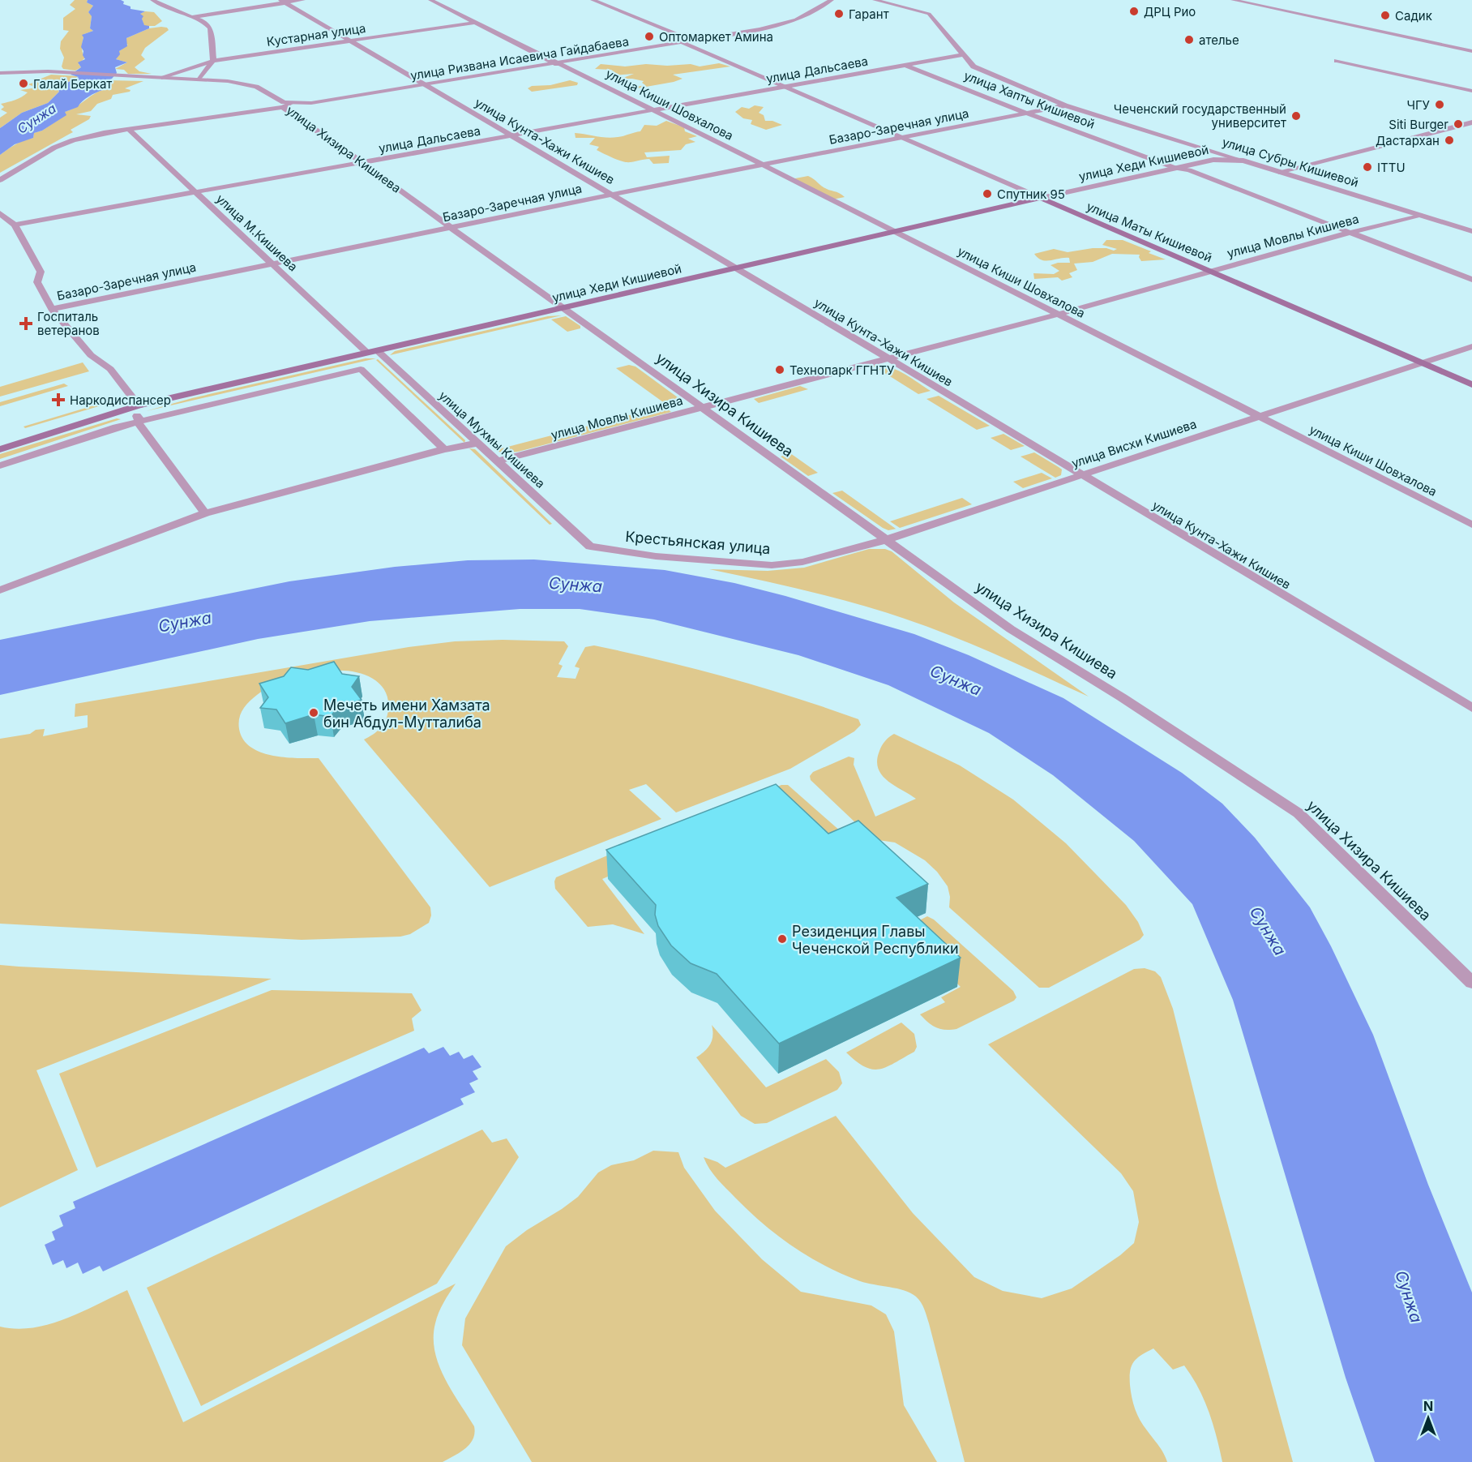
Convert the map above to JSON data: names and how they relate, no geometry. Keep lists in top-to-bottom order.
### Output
{
  "streets": {
    "main road": ["улица Хеди Кишиевой", "улица Маты Кишиевой"],
    "street": [
      "Кустарная улица",
      "улица Ризвана Исаевича Гайдабаева",
      "улица Дальсаева",
      "улица Хапты Кишиевой",
      "улица Киши Шовхалова",
      "Базаро-Заречная улица",
      "улица Кунта-Хажи Кишиев",
      "улица Хизира Кишиева",
      "улица Субры Кишиевой",
      "улица М.Кишиева",
      "улица Мовлы Кишиева",
      "улица Мухмы Кишиева",
      "улица Висхи Кишиева",
      "Крестьянская улица"
    ]
  },
  "crossings": [
    ["Кустарная улица", "улица Киши Шовхалова"],
    ["Кустарная улица", "улица Кунта-Хажи Кишиев"],
    ["Кустарная улица", "улица Хизира Кишиева"],
    ["улица Ризвана Исаевича Гайдабаева", "улица Киши Шовхалова"],
    ["улица Ризвана Исаевича Гайдабаева", "улица Кунта-Хажи Кишиев"],
    ["улица Ризвана Исаевича Гайдабаева", "улица Хизира Кишиева"],
    ["улица Ризвана Исаевича Гайдабаева", "улица Маты Кишиевой"],
    ["улица Дальсаева", "улица Хапты Кишиевой"],
    ["улица Дальсаева", "улица Киши Шовхалова"],
    ["улица Дальсаева", "улица Кунта-Хажи Кишиев"],
    ["улица Дальсаева", "улица Хизира Кишиева"],
    ["улица Дальсаева", "улица Субры Кишиевой"],
    ["улица Дальсаева", "улица Маты Кишиевой"],
    ["улица Дальсаева", "улица М.Кишиева"],
    ["улица Хапты Кишиевой", "Базаро-Заречная улица"],
    ["улица Хапты Кишиевой", "улица Хеди Кишиевой"],
    ["улица Хапты Кишиевой", "улица Мовлы Кишиева"],
    ["улица Киши Шовхалова", "Базаро-Заречная улица"],
    ["улица Киши Шовхалова", "улица Хеди Кишиевой"],
    ["улица Киши Шовхалова", "улица Мовлы Кишиева"],
    ["улица Киши Шовхалова", "улица Висхи Кишиева"],
    ["Базаро-Заречная улица", "улица Кунта-Хажи Кишиев"],
    ["Базаро-Заречная улица", "улица Хизира Кишиева"],
    ["Базаро-Заречная улица", "улица Субры Кишиевой"],
    ["Базаро-Заречная улица", "улица Маты Кишиевой"],
    ["Базаро-Заречная улица", "улица М.Кишиева"],
    ["улица Кунта-Хажи Кишиев", "улица Хеди Кишиевой"],
    ["улица Кунта-Хажи Кишиев", "улица Мовлы Кишиева"],
    ["улица Кунта-Хажи Кишиев", "улица Висхи Кишиева"],
    ["улица Хизира Кишиева", "улица Хеди Кишиевой"],
    ["улица Хизира Кишиева", "улица Мовлы Кишиева"],
    ["улица Хизира Кишиева", "улица Висхи Кишиева"],
    ["улица Субры Кишиевой", "улица Хеди Кишиевой"],
    ["улица Субры Кишиевой", "улица Мовлы Кишиева"],
    ["улица Хеди Кишиевой", "улица Маты Кишиевой"],
    ["улица Хеди Кишиевой", "улица М.Кишиева"],
    ["улица Хеди Кишиевой", "улица Мухмы Кишиева"],
    ["улица Маты Кишиевой", "улица Мовлы Кишиева"],
    ["улица Маты Кишиевой", "улица Висхи Кишиева"],
    ["улица М.Кишиева", "улица Мухмы Кишиева"],
    ["улица Мовлы Кишиева", "улица Мухмы Кишиева"],
    ["улица Мухмы Кишиева", "Крестьянская улица"],
    ["улица Висхи Кишиева", "Крестьянская улица"]
  ],
  "water": ["Сунжа"],
  "places": {
    "other": [
      "ДРЦ Рио",
      "Гарант",
      "Садик",
      "Оптомаркет Амина",
      "ателье",
      "Галай Беркат",
      "ЧГУ",
      "Чеченский государственный университет",
      "Siti Burger",
      "Дастархан",
      "ITTU",
      "Спутник 95",
      "Технопарк ГГНТУ",
      "Мечеть имени Хамзата бин Абдул-Мутталиба",
      "Резиденция Главы Чеченской Республики"
    ],
    "health": ["Госпиталь ветеранов", "Наркодиспансер"]
  },
  "north": "top"
}
